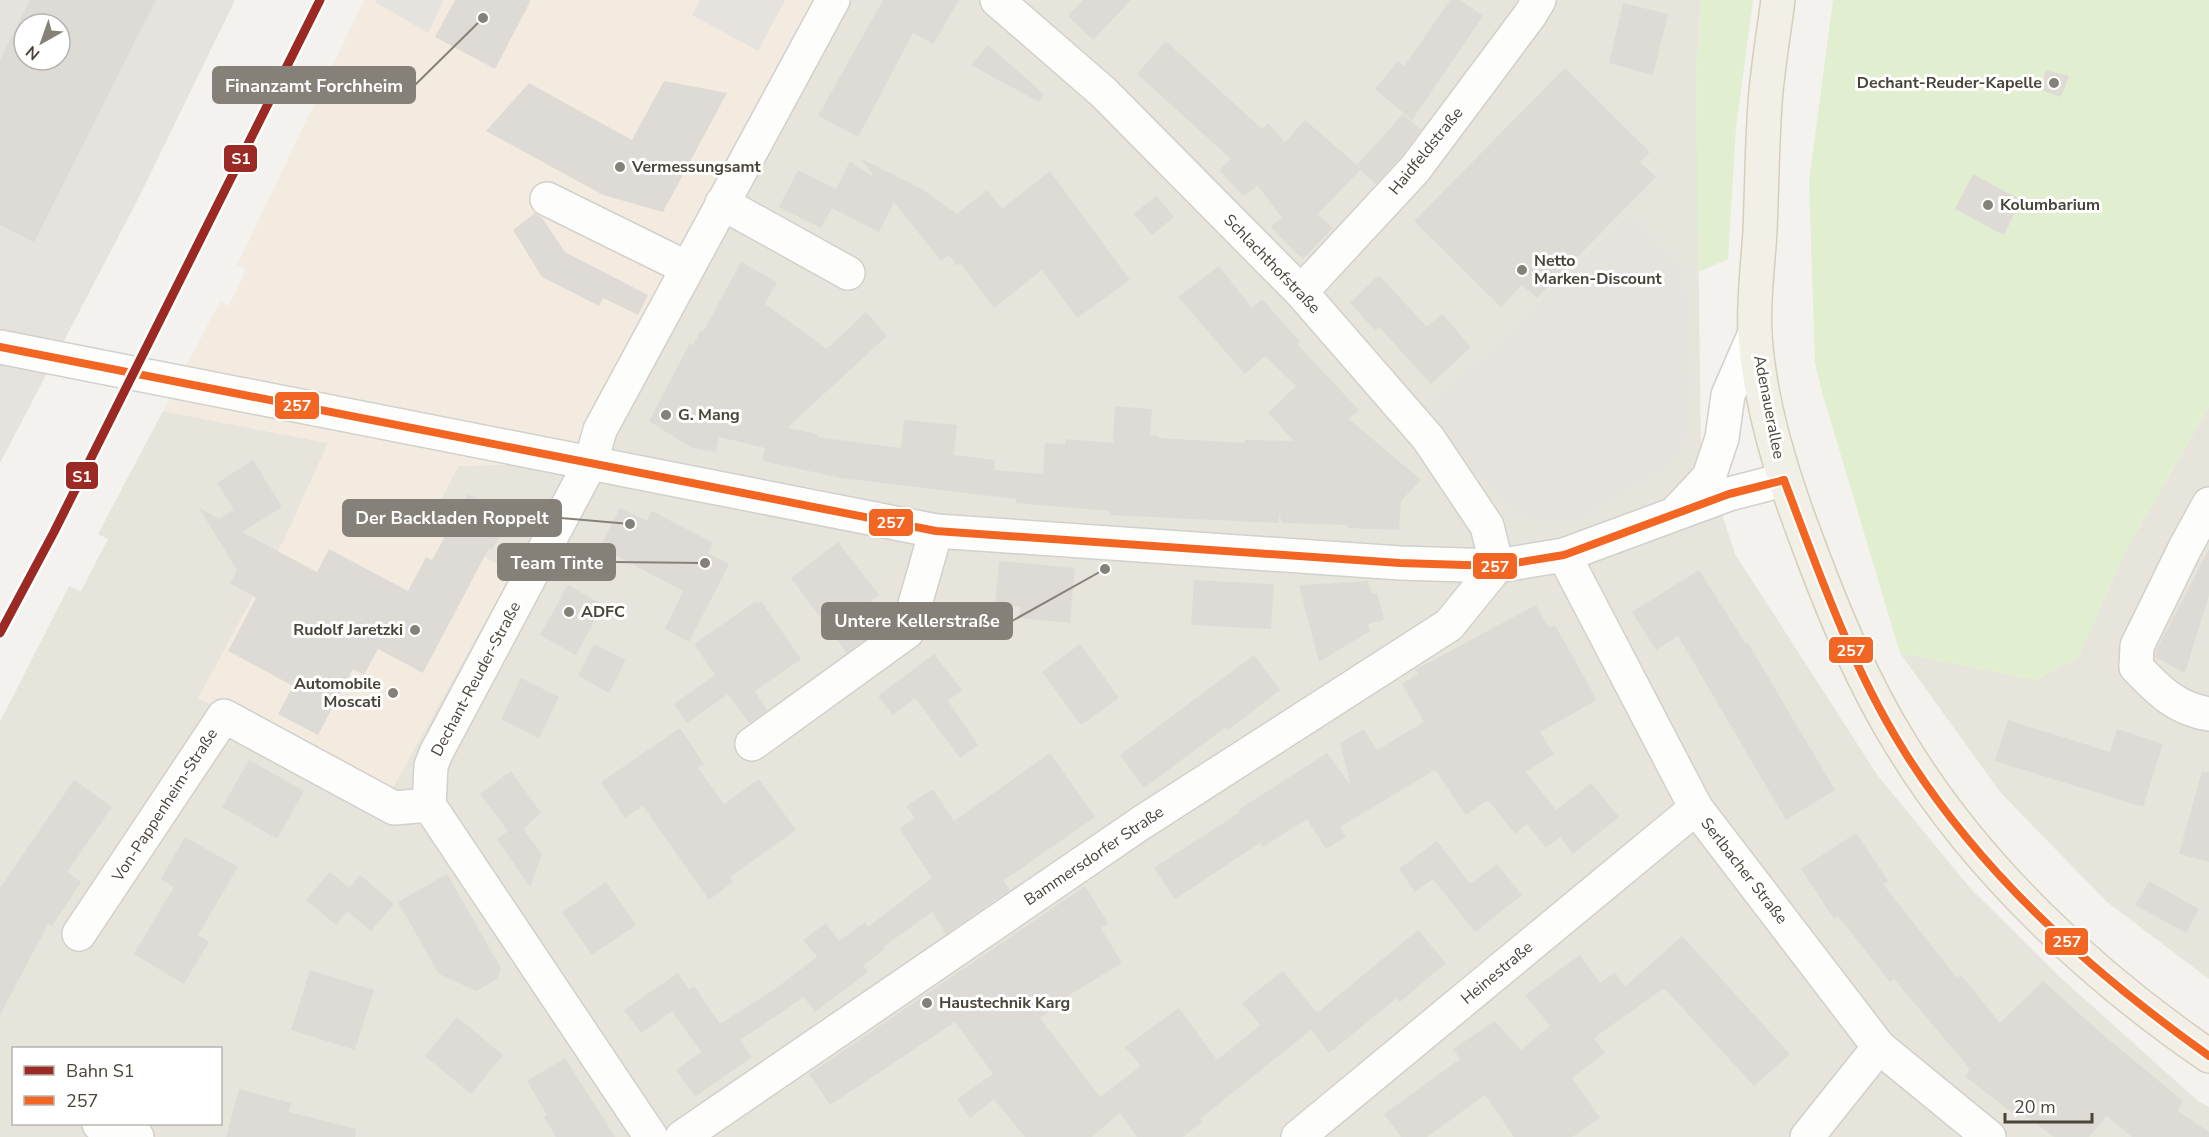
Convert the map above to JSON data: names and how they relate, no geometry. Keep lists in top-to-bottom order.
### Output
{
  "streets": {
    "main road": ["Adenauerallee"],
    "street": [
      "Haidfeldstraße",
      "Schlachthofstraße",
      "Dechant-Reuder-Straße",
      "Von-Pappenheim-Straße",
      "Bammersdorfer Straße",
      "Serlbacher Straße",
      "Heinestraße"
    ]
  },
  "crossings": [
    ["Haidfeldstraße", "Schlachthofstraße"],
    ["Schlachthofstraße", "Bammersdorfer Straße"],
    ["Dechant-Reuder-Straße", "Von-Pappenheim-Straße"],
    ["Serlbacher Straße", "Heinestraße"]
  ],
  "places": [
    "Finanzamt Forchheim",
    "Dechant-Reuder-Kapelle",
    "Vermessungsamt",
    "Kolumbarium",
    "Netto Marken-Discount",
    "G. Mang",
    "Der Backladen Roppelt",
    "Team Tinte",
    "Untere Kellerstraße",
    "ADFC",
    "Rudolf Jaretzki",
    "Automobile Moscati",
    "Haustechnik Karg"
  ],
  "lines": ["rail line S1", "transit line 257"],
  "legend": ["Bahn S1", "257"],
  "scale_bar": "20 m",
  "north": "bottom left"
}
